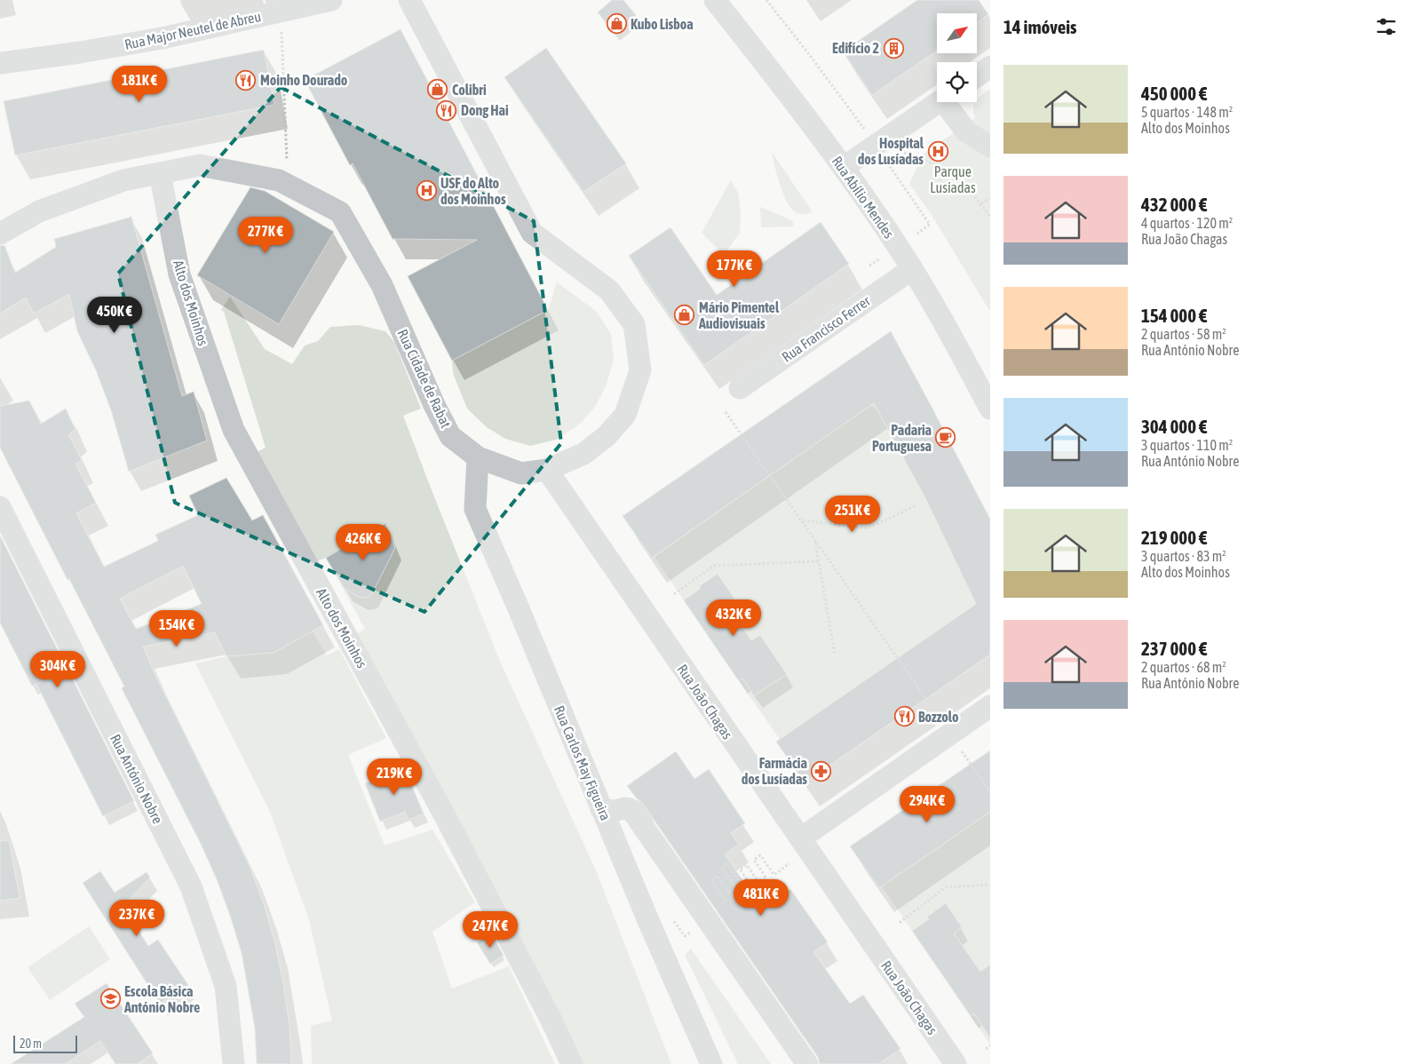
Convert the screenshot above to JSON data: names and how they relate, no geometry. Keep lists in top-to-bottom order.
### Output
{
  "streets": {
    "street": [
      "Rua Major Neutel de Abreu",
      "Rua Abílio Mendes",
      "Alto dos Moinhos",
      "Rua Francisco Ferrer",
      "Rua Cidade de Rabat",
      "Rua João Chagas",
      "Rua Carlos May Figueira",
      "Rua António Nobre"
    ]
  },
  "crossings": [
    ["Rua Abílio Mendes", "Rua Francisco Ferrer"],
    ["Alto dos Moinhos", "Rua Cidade de Rabat"],
    ["Rua Cidade de Rabat", "Rua João Chagas"],
    ["Rua Cidade de Rabat", "Rua Carlos May Figueira"]
  ],
  "parks": ["Parque Lusíadas"],
  "places": {
    "shop": ["Kubo Lisboa", "Colibri", "Mário Pimentel Audiovisuais"],
    "building": ["Edifício 2"],
    "restaurant": ["Moinho Dourado", "Dong Hai", "Bozzolo"],
    "hospital": ["Hospital dos Lusíadas", "USF do Alto dos Moinhos"],
    "cafe": ["Padaria Portuguesa"],
    "pharmacy": ["Farmácia dos Lusíadas"],
    "school or university": ["Escola Básica António Nobre"]
  },
  "scale_bar": "20 m",
  "north": "top right",
  "page": {
    "heading": "14 imóveis",
    "list": [
      {
        "name": "450 000 €",
        "note": "5 quartos · 148 m² · Alto dos Moinhos"
      },
      {
        "name": "432 000 €",
        "note": "4 quartos · 120 m² · Rua João Chagas"
      },
      {
        "name": "154 000 €",
        "note": "2 quartos · 58 m² · Rua António Nobre"
      },
      {
        "name": "304 000 €",
        "note": "3 quartos · 110 m² · Rua António Nobre"
      },
      {
        "name": "219 000 €",
        "note": "3 quartos · 83 m² · Alto dos Moinhos"
      },
      {
        "name": "237 000 €",
        "note": "2 quartos · 68 m² · Rua António Nobre"
      }
    ],
    "price": [
      "181K €",
      "277K €",
      "177K €",
      "450K €",
      "251K €",
      "426K €",
      "432K €",
      "154K €",
      "304K €",
      "219K €",
      "294K €",
      "481K €",
      "237K €",
      "247K €"
    ],
    "scale": "20 m"
  }
}
